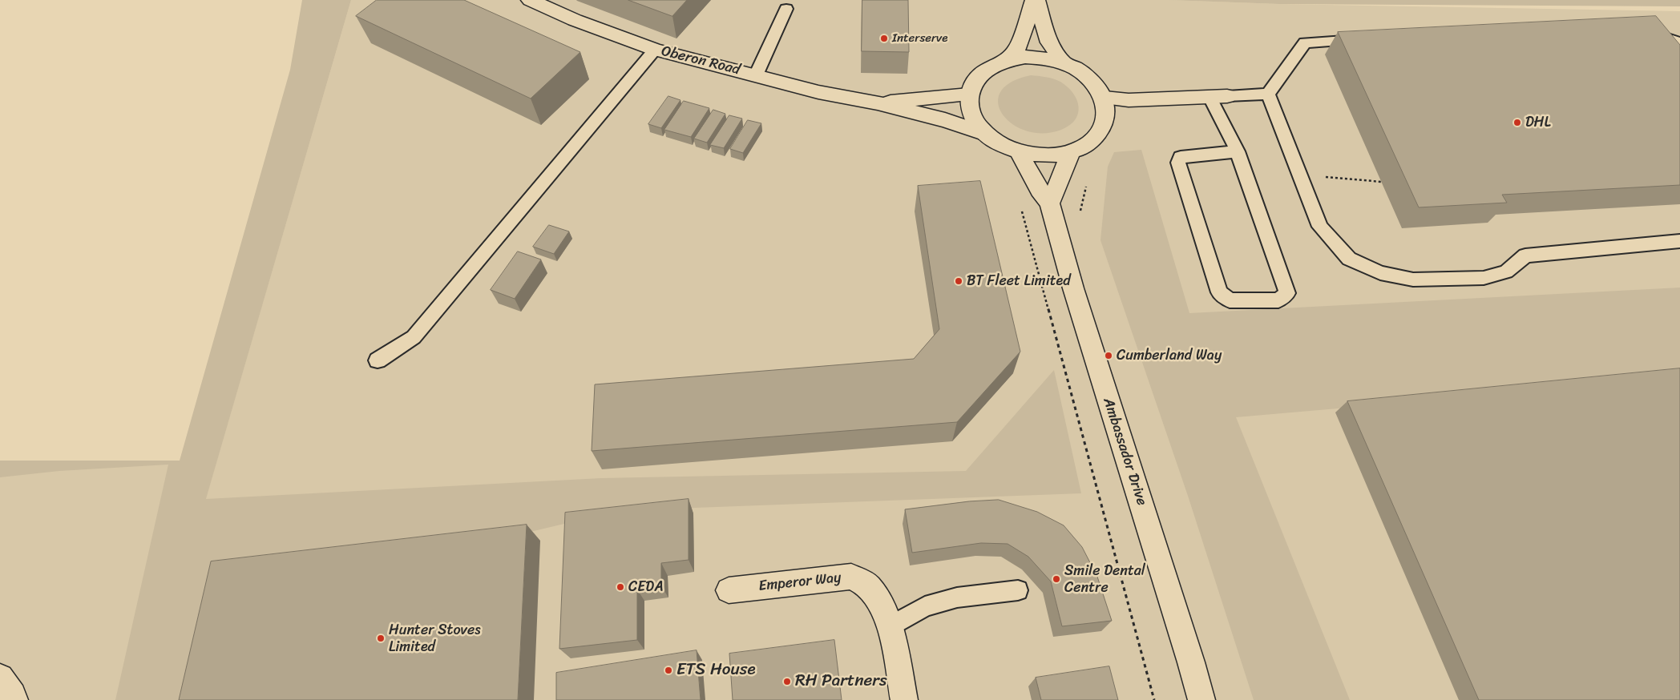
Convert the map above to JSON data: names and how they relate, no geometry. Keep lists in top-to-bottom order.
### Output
{
  "streets": {
    "main road": ["Oberon Road", "Ambassador Drive", "Emperor Way"]
  },
  "crossings": [
    ["Oberon Road", "Ambassador Drive"]
  ],
  "places": [
    "Interserve",
    "DHL",
    "BT Fleet Limited",
    "Cumberland Way",
    "Smile Dental Centre",
    "CEDA",
    "Hunter Stoves Limited",
    "ETS House",
    "RH Partners"
  ]
}
